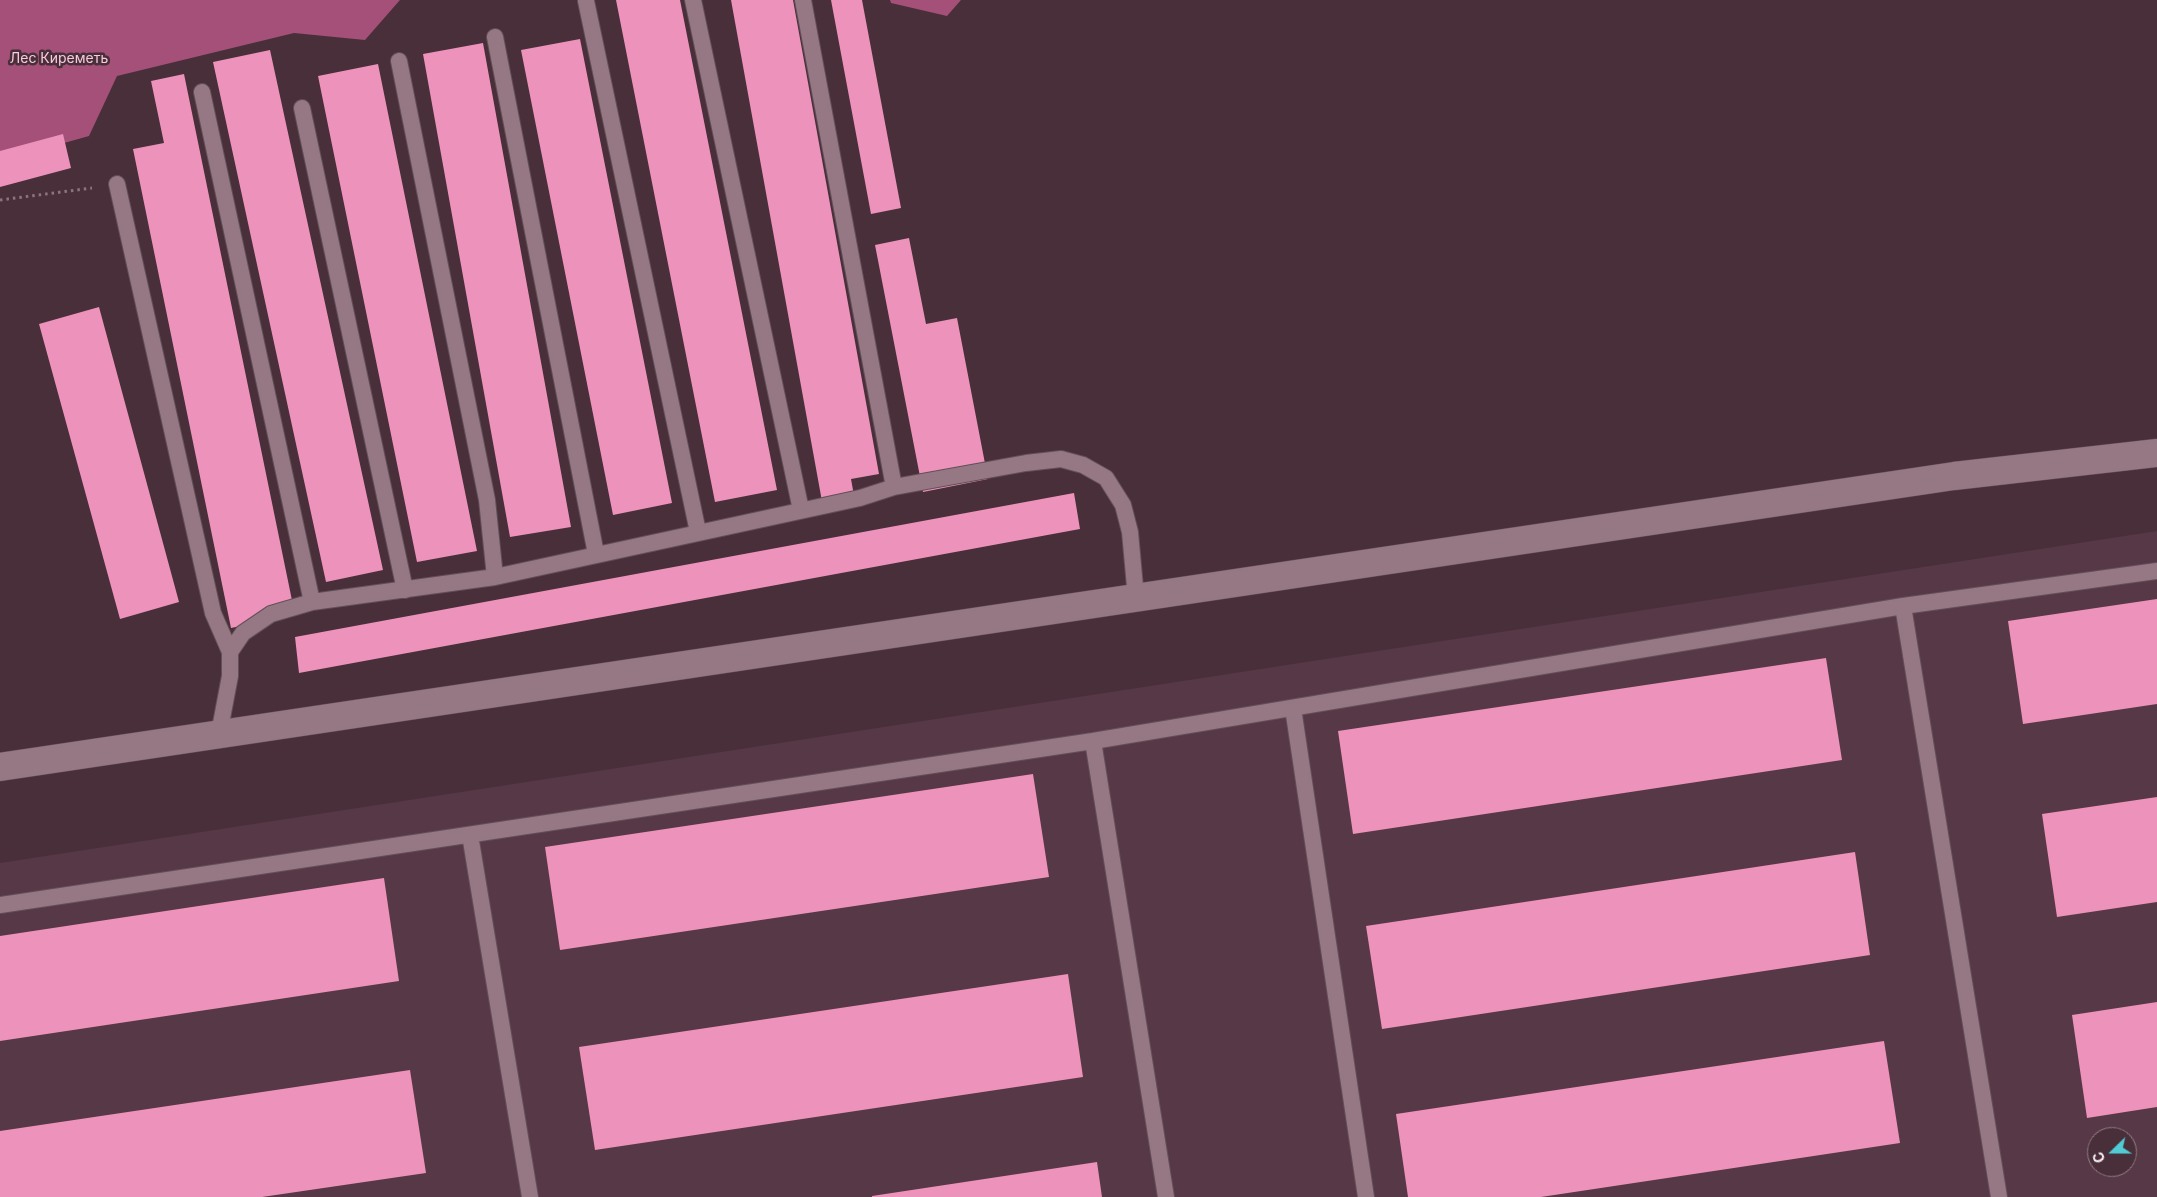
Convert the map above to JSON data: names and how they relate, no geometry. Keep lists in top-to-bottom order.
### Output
{
  "parks": ["Лес Киреметь"],
  "north": "left"
}
